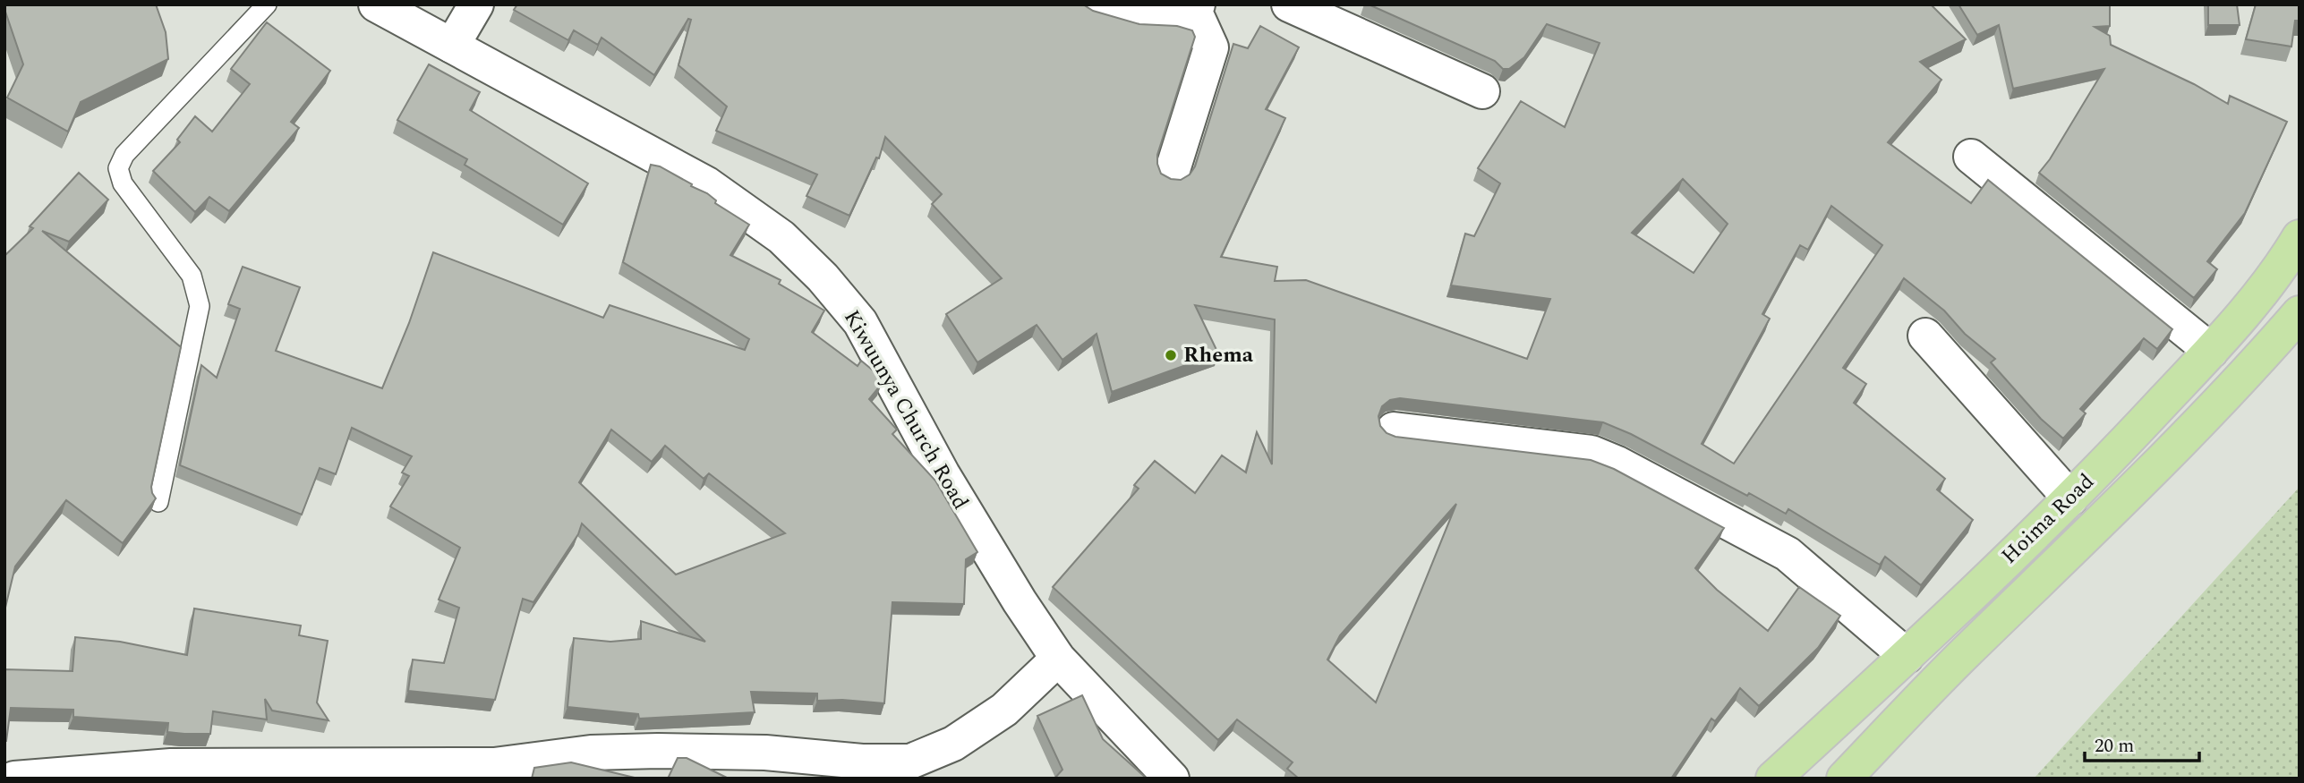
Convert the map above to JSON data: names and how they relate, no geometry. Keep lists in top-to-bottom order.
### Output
{
  "streets": {
    "main road": ["Hoima Road"],
    "street": ["Kiwuunya Church Road"]
  },
  "places": ["Rhema"],
  "scale_bar": "20 m"
}
